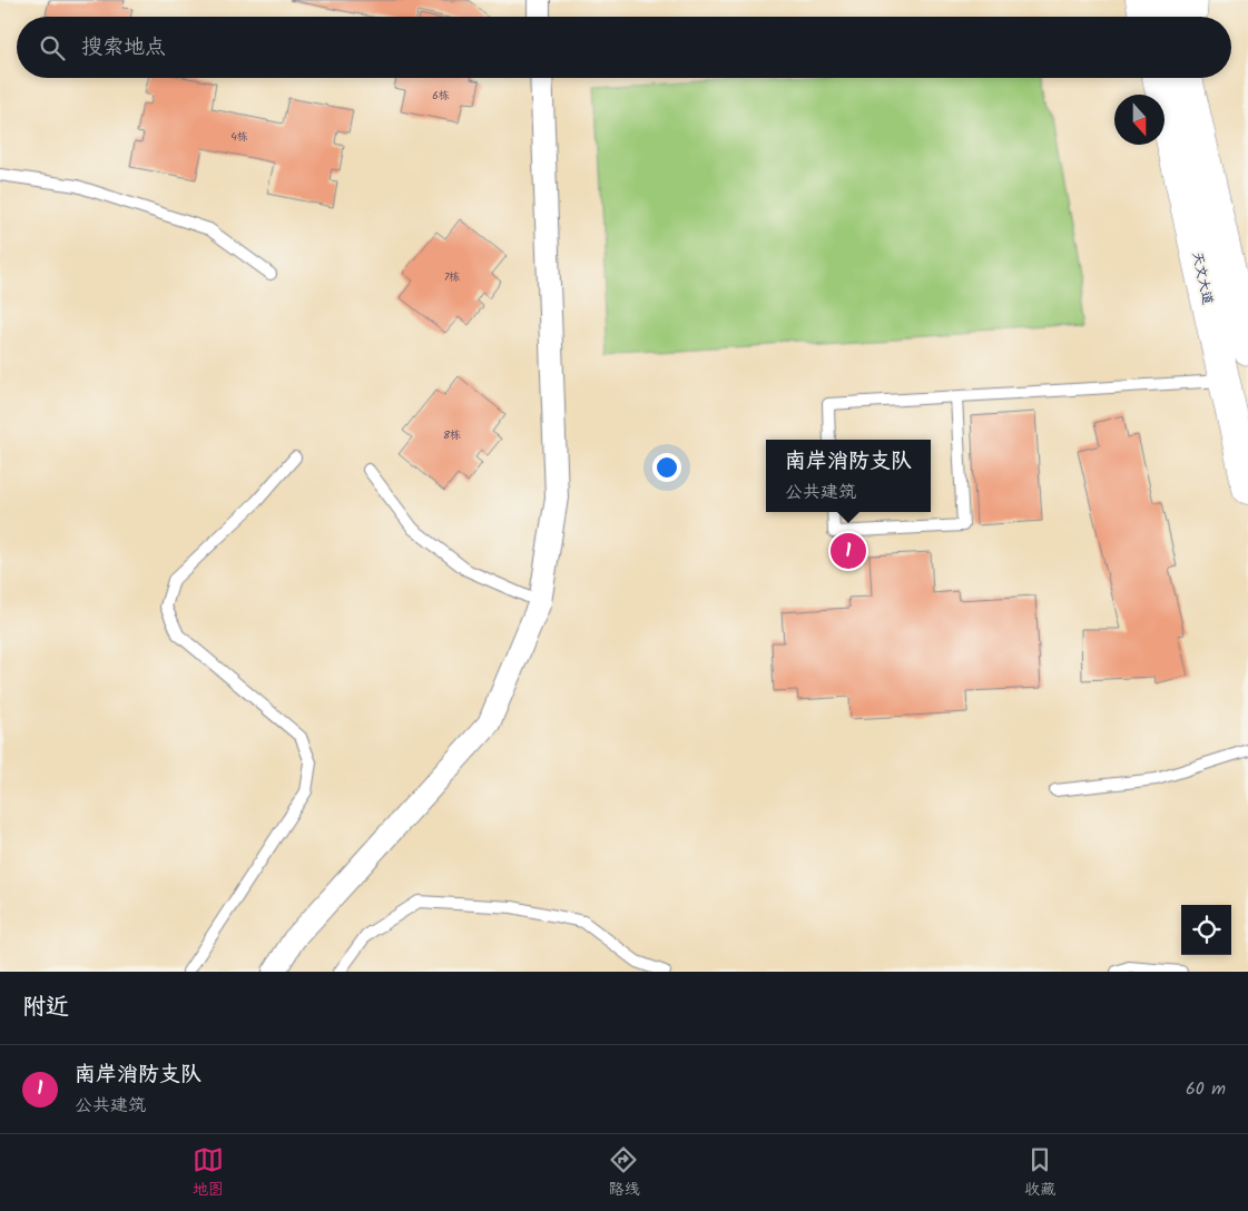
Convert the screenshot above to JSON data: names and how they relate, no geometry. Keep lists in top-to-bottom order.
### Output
{
  "streets": {
    "main road": ["天文大道"]
  },
  "house_numbers": [
    "6栋",
    "4栋",
    "7栋",
    "8栋"
  ],
  "north": "bottom",
  "page": {
    "search": "搜索地点",
    "popup": ["南岸消防支队", "公共建筑"],
    "pins": "1",
    "heading": "附近",
    "list": [
      {
        "mark": "1",
        "name": "南岸消防支队",
        "note": "公共建筑",
        "value": "60 m"
      }
    ],
    "nav": ["地图", "路线", "收藏"]
  }
}
